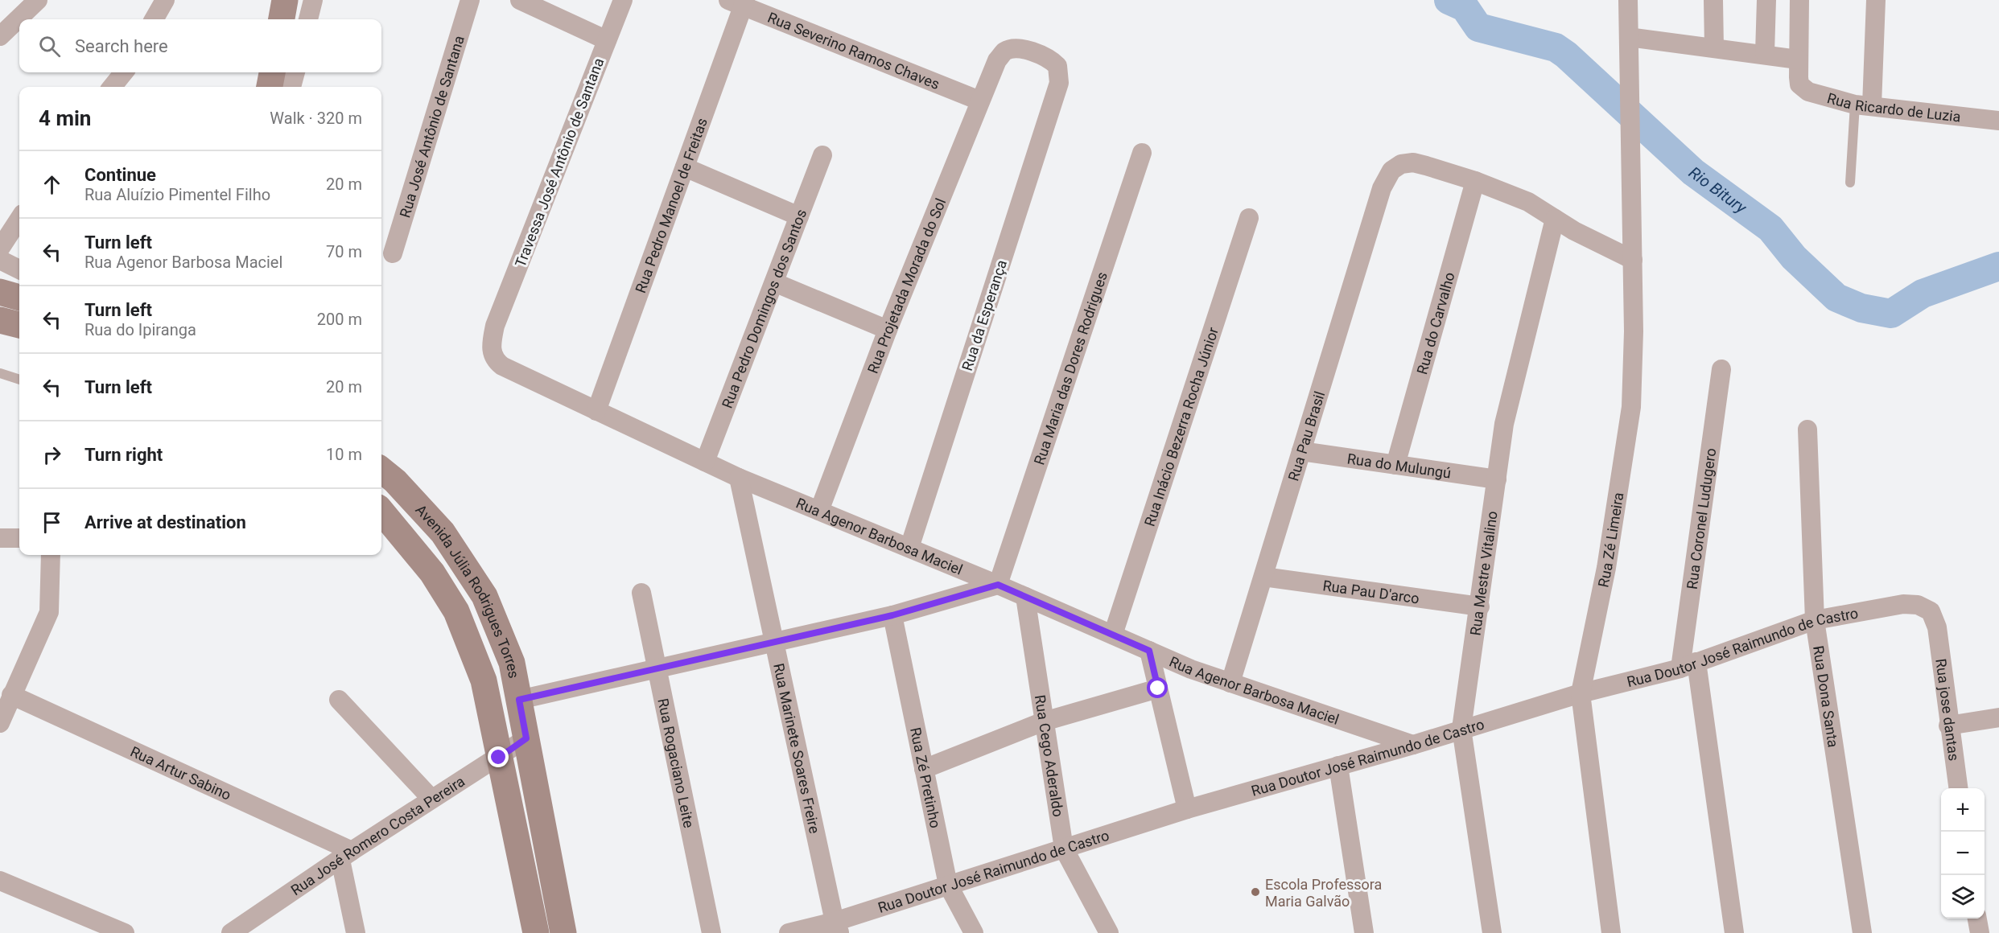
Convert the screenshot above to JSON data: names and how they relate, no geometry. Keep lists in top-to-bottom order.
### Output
{
  "streets": {
    "main road": ["Avenida Júlia Rodrigues Torres"],
    "street": [
      "Rua Severino Ramos Chaves",
      "Rua Ricardo de Luzia",
      "Rua José Antônio de Santana",
      "Travessa José Antônio de Santana",
      "Rua Pedro Manoel de Freitas",
      "Rua Projetada Morada do Sol",
      "Rua Pedro Domingos dos Santos",
      "Rua da Esperança",
      "Rua do Carvalho",
      "Rua Maria das Dores Rodrigues",
      "Rua Inácio Bezerra Rocha Júnior",
      "Rua Pau Brasil",
      "Rua do Mulungú",
      "Rua Coronel Ludugero",
      "Rua Agenor Barbosa Maciel",
      "Rua Zé Limeira",
      "Rua Mestre Vitalino",
      "Rua Pau D'arco",
      "Rua Doutor José Raimundo de Castro",
      "Rua Dona Santa",
      "Rua jose dantas",
      "Rua Marinete Soares Freire",
      "Rua Cego Aderaldo",
      "Rua Rogaciano Leite",
      "Rua Artur Sabino",
      "Rua Zé Pretinho",
      "Rua José Romero Costa Pereira"
    ]
  },
  "crossings": [
    ["Rua Severino Ramos Chaves", "Rua Pedro Manoel de Freitas"],
    ["Rua Severino Ramos Chaves", "Rua Projetada Morada do Sol"],
    ["Travessa José Antônio de Santana", "Rua Agenor Barbosa Maciel"],
    ["Rua Pedro Manoel de Freitas", "Rua Agenor Barbosa Maciel"],
    ["Rua Projetada Morada do Sol", "Rua da Esperança"],
    ["Rua Projetada Morada do Sol", "Rua Agenor Barbosa Maciel"],
    ["Rua Pedro Domingos dos Santos", "Rua Agenor Barbosa Maciel"],
    ["Rua da Esperança", "Rua Agenor Barbosa Maciel"],
    ["Rua do Carvalho", "Rua Pau Brasil"],
    ["Rua do Carvalho", "Rua do Mulungú"],
    ["Rua Maria das Dores Rodrigues", "Rua Agenor Barbosa Maciel"],
    ["Rua Inácio Bezerra Rocha Júnior", "Rua Agenor Barbosa Maciel"],
    ["Rua Pau Brasil", "Rua do Mulungú"],
    ["Rua Pau Brasil", "Rua Agenor Barbosa Maciel"],
    ["Rua Pau Brasil", "Rua Zé Limeira"],
    ["Rua Pau Brasil", "Rua Mestre Vitalino"],
    ["Rua Pau Brasil", "Rua Pau D'arco"],
    ["Rua do Mulungú", "Rua Mestre Vitalino"],
    ["Rua Coronel Ludugero", "Rua Doutor José Raimundo de Castro"],
    ["Rua Agenor Barbosa Maciel", "Rua Doutor José Raimundo de Castro"],
    ["Rua Agenor Barbosa Maciel", "Rua Marinete Soares Freire"],
    ["Rua Agenor Barbosa Maciel", "Rua Cego Aderaldo"],
    ["Rua Zé Limeira", "Rua Doutor José Raimundo de Castro"],
    ["Rua Mestre Vitalino", "Rua Pau D'arco"],
    ["Rua Mestre Vitalino", "Rua Doutor José Raimundo de Castro"],
    ["Avenida Júlia Rodrigues Torres", "Rua José Romero Costa Pereira"],
    ["Rua Doutor José Raimundo de Castro", "Rua Dona Santa"],
    ["Rua Doutor José Raimundo de Castro", "Rua jose dantas"],
    ["Rua Doutor José Raimundo de Castro", "Rua Marinete Soares Freire"],
    ["Rua Doutor José Raimundo de Castro", "Rua Cego Aderaldo"],
    ["Rua Doutor José Raimundo de Castro", "Rua Zé Pretinho"],
    ["Rua Artur Sabino", "Rua José Romero Costa Pereira"]
  ],
  "water": ["Rio Bitury"],
  "places": ["Escola Professora Maria Galvão"],
  "page": {
    "search": "Search here",
    "heading": ["4 min", "Walk · 320 m"],
    "list": [
      ["Continue", "Rua Aluízio Pimentel Filho", "20 m"],
      ["Turn left", "Rua Agenor Barbosa Maciel", "70 m"],
      ["Turn left", "Rua do Ipiranga", "200 m"],
      ["Turn left", "20 m"],
      ["Turn right", "10 m"],
      "Arrive at destination"
    ],
    "map_buttons": ["+", "−"]
  }
}
